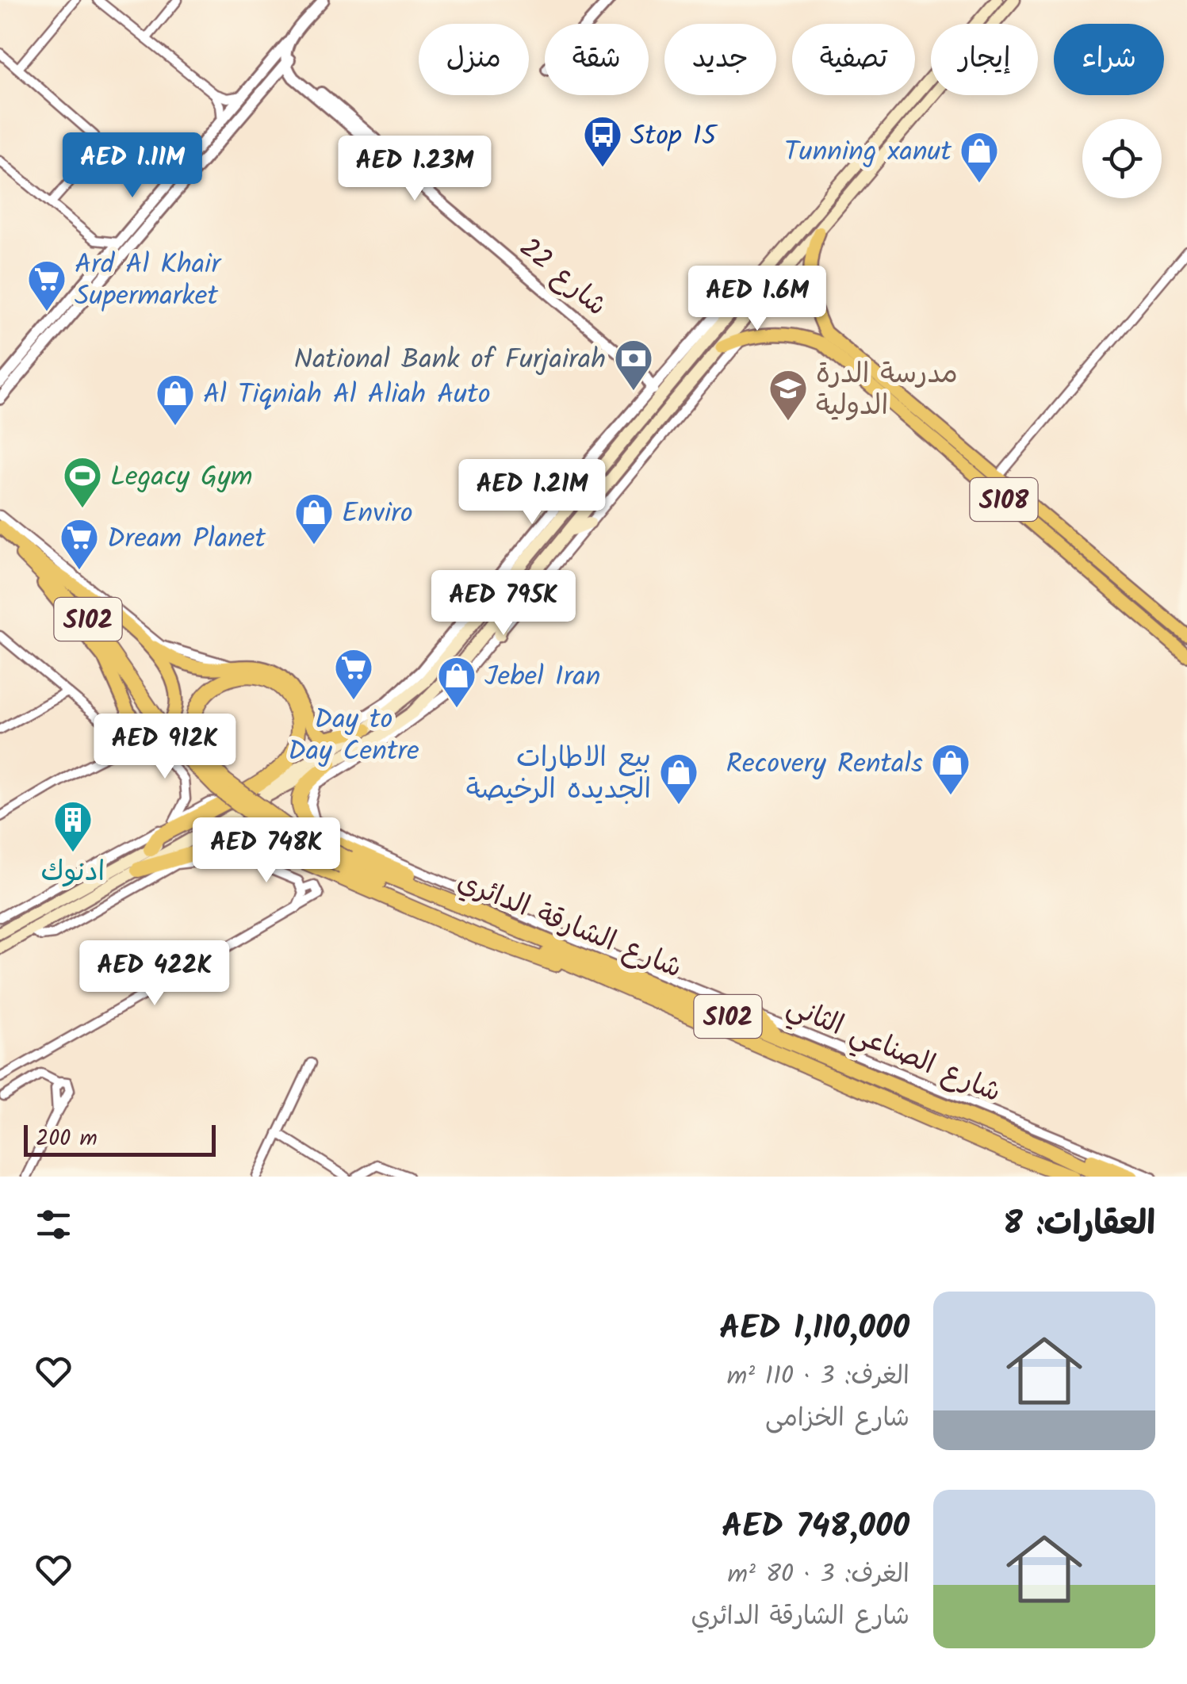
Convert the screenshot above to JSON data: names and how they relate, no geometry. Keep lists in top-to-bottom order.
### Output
{
  "streets": {
    "highway": ["S102", "شارع الشارقة الدائري"],
    "main road": ["S108"],
    "street": ["شارع 22", "شارع الصناعي الثاني"]
  },
  "crossings": [
    ["S102", "شارع الشارقة الدائري"]
  ],
  "places": {
    "bus stop": ["Stop 15"],
    "shop": [
      "Tunning xanut",
      "Al Tiqniah Al Aliah Auto",
      "Enviro",
      "Jebel Iran",
      "Recovery Rentals",
      "بيع الاطارات الجديده الرخيصة"
    ],
    "supermarket": ["Ard Al Khair Supermarket", "Dream Planet", "Day to Day Centre"],
    "bank": ["National Bank of Furjairah"],
    "school or university": ["مدرسة الدرة الدولية"],
    "sports": ["Legacy Gym"],
    "building": ["ادنوك"]
  },
  "scale_bar": "200 m",
  "page": {
    "chip": [
      "شراء",
      "إيجار",
      "تصفية",
      "جديد",
      "شقة",
      "منزل"
    ],
    "price": [
      "AED 1.11M",
      "AED 1.23M",
      "AED 1.6M",
      "AED 1.21M",
      "AED 795K",
      "AED 912K",
      "AED 748K",
      "AED 422K"
    ],
    "scale": "200 m",
    "heading": "العقارات: 8",
    "list": [
      {
        "name": "AED 1,110,000",
        "note": "الغرف: 3 · 110 m² · شارع الخزامى"
      },
      {
        "name": "AED 748,000",
        "note": "الغرف: 3 · 80 m² · شارع الشارقة الدائري"
      }
    ]
  }
}
